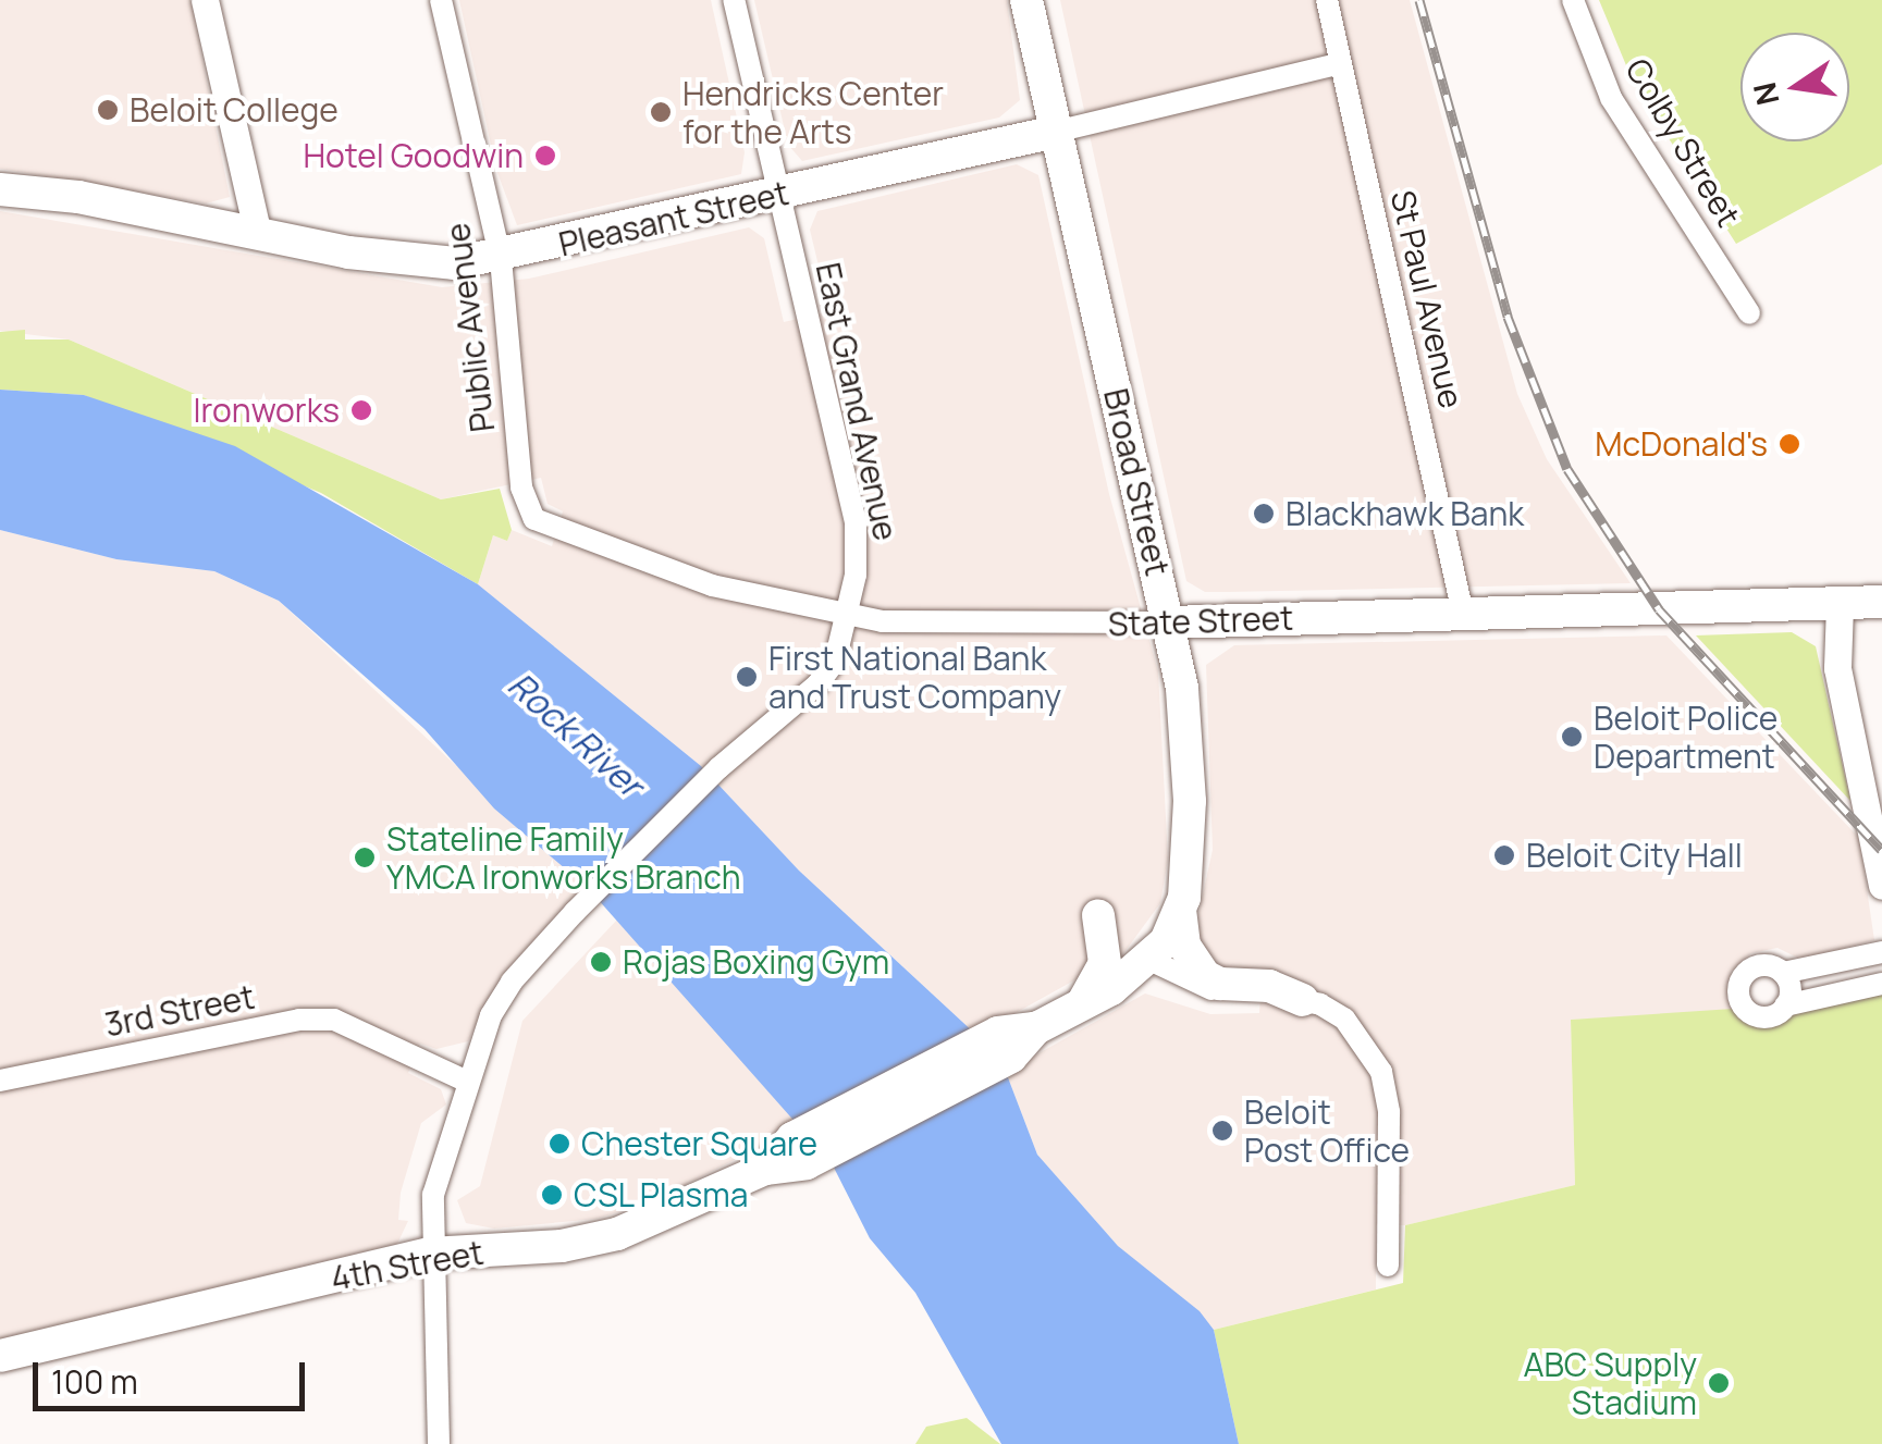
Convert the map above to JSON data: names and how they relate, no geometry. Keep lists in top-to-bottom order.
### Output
{
  "streets": {
    "main road": [
      "Pleasant Street",
      "Broad Street",
      "State Street",
      "4th Street"
    ],
    "street": [
      "Colby Street",
      "St Paul Avenue",
      "Public Avenue",
      "East Grand Avenue",
      "3rd Street"
    ]
  },
  "crossings": [
    ["Pleasant Street", "St Paul Avenue"],
    ["Pleasant Street", "Public Avenue"],
    ["Pleasant Street", "East Grand Avenue"],
    ["Pleasant Street", "Broad Street"],
    ["St Paul Avenue", "State Street"],
    ["Public Avenue", "State Street"],
    ["East Grand Avenue", "State Street"],
    ["East Grand Avenue", "3rd Street"],
    ["East Grand Avenue", "4th Street"],
    ["Broad Street", "State Street"],
    ["Broad Street", "4th Street"]
  ],
  "water": ["Rock River"],
  "places": [
    "Beloit College",
    "Hendricks Center for the Arts",
    "Hotel Goodwin",
    "Ironworks",
    "McDonald's",
    "Blackhawk Bank",
    "First National Bank and Trust Company",
    "Beloit Police Department",
    "Beloit City Hall",
    "Stateline Family YMCA Ironworks Branch",
    "Rojas Boxing Gym",
    "Beloit Post Office",
    "Chester Square",
    "CSL Plasma",
    "ABC Supply Stadium"
  ],
  "scale_bar": "100 m",
  "north": "left"
}
